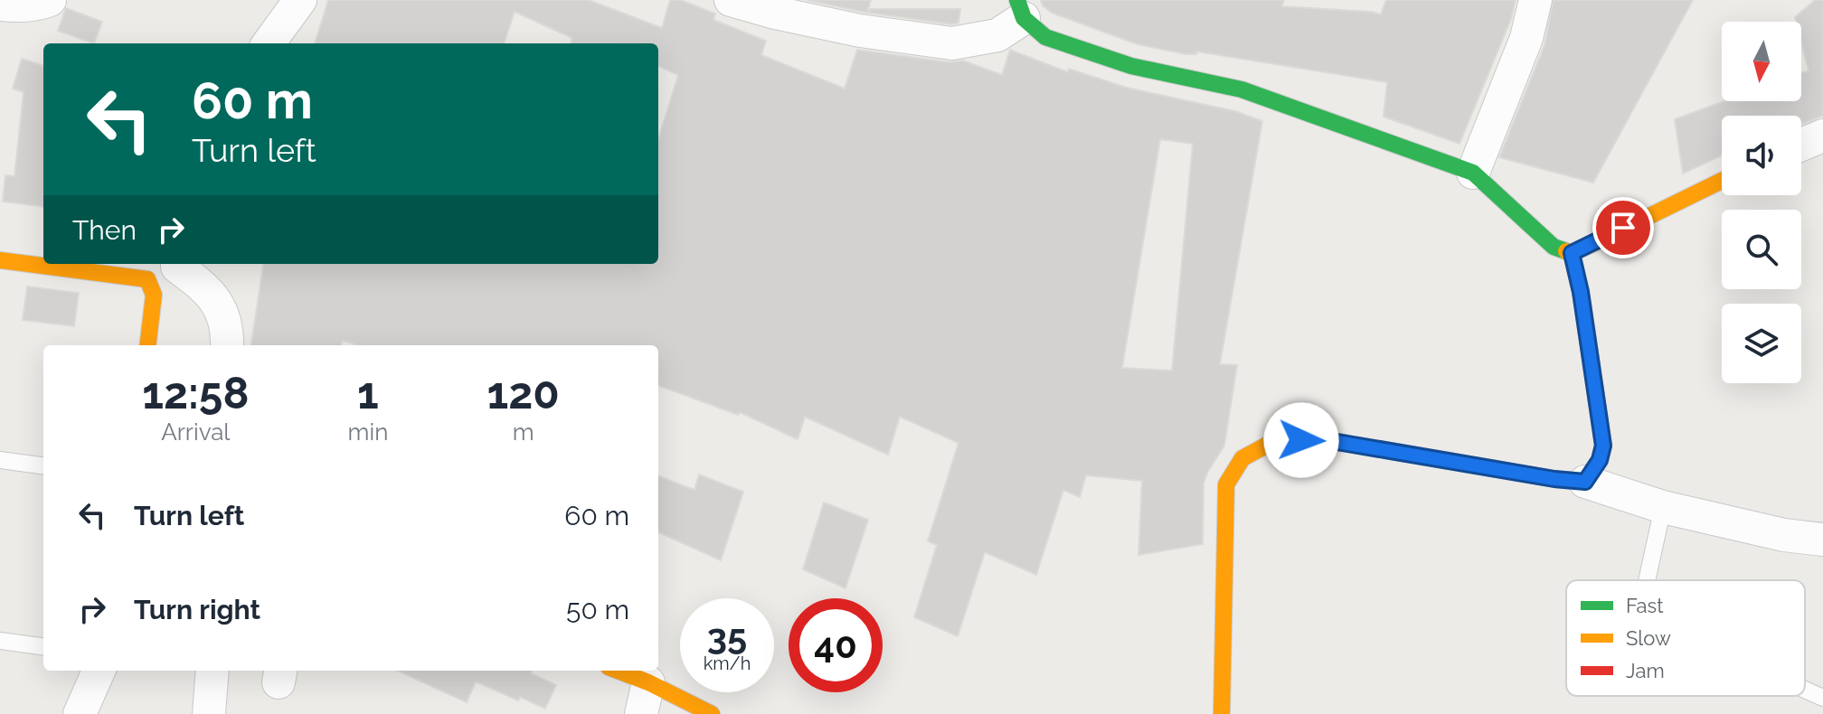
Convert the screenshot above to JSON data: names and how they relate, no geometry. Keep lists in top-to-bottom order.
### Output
{
  "legend": ["Fast", "Slow", "Jam"],
  "north": "bottom",
  "page": {
    "turn": ["60 m", "Turn left"],
    "then": "Then",
    "eta": [
      "12:58",
      "Arrival",
      "1",
      "min",
      "120",
      "m"
    ],
    "list": [
      {
        "name": "Turn left",
        "value": "60 m"
      },
      {
        "name": "Turn right",
        "value": "50 m"
      }
    ],
    "speed": "35 km/h",
    "limit": "40"
  }
}
